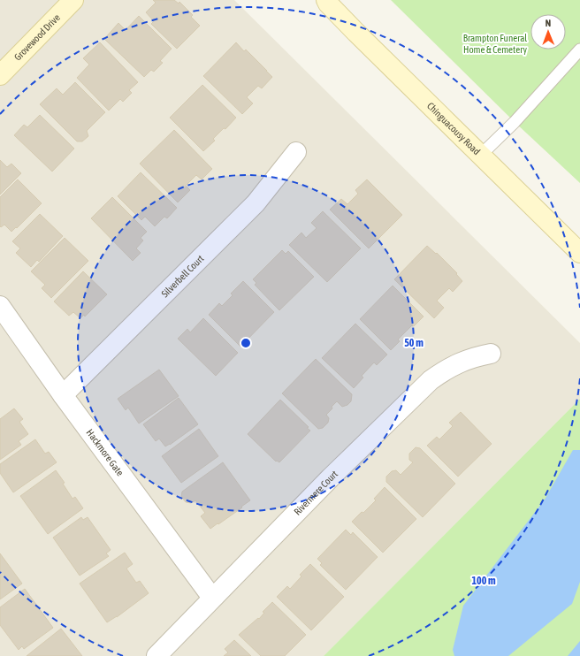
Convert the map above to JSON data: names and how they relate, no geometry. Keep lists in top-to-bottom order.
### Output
{
  "streets": {
    "main road": ["Grovewood Drive", "Chinguacousy Road"],
    "street": ["Silverbell Court", "Hackmore Gate", "Rivermere Court"]
  },
  "crossings": [
    ["Silverbell Court", "Hackmore Gate"],
    ["Hackmore Gate", "Rivermere Court"]
  ],
  "parks": ["Brampton Funeral Home & Cemetery"],
  "north": "top",
  "rings": ["50 m", "100 m"]
}
